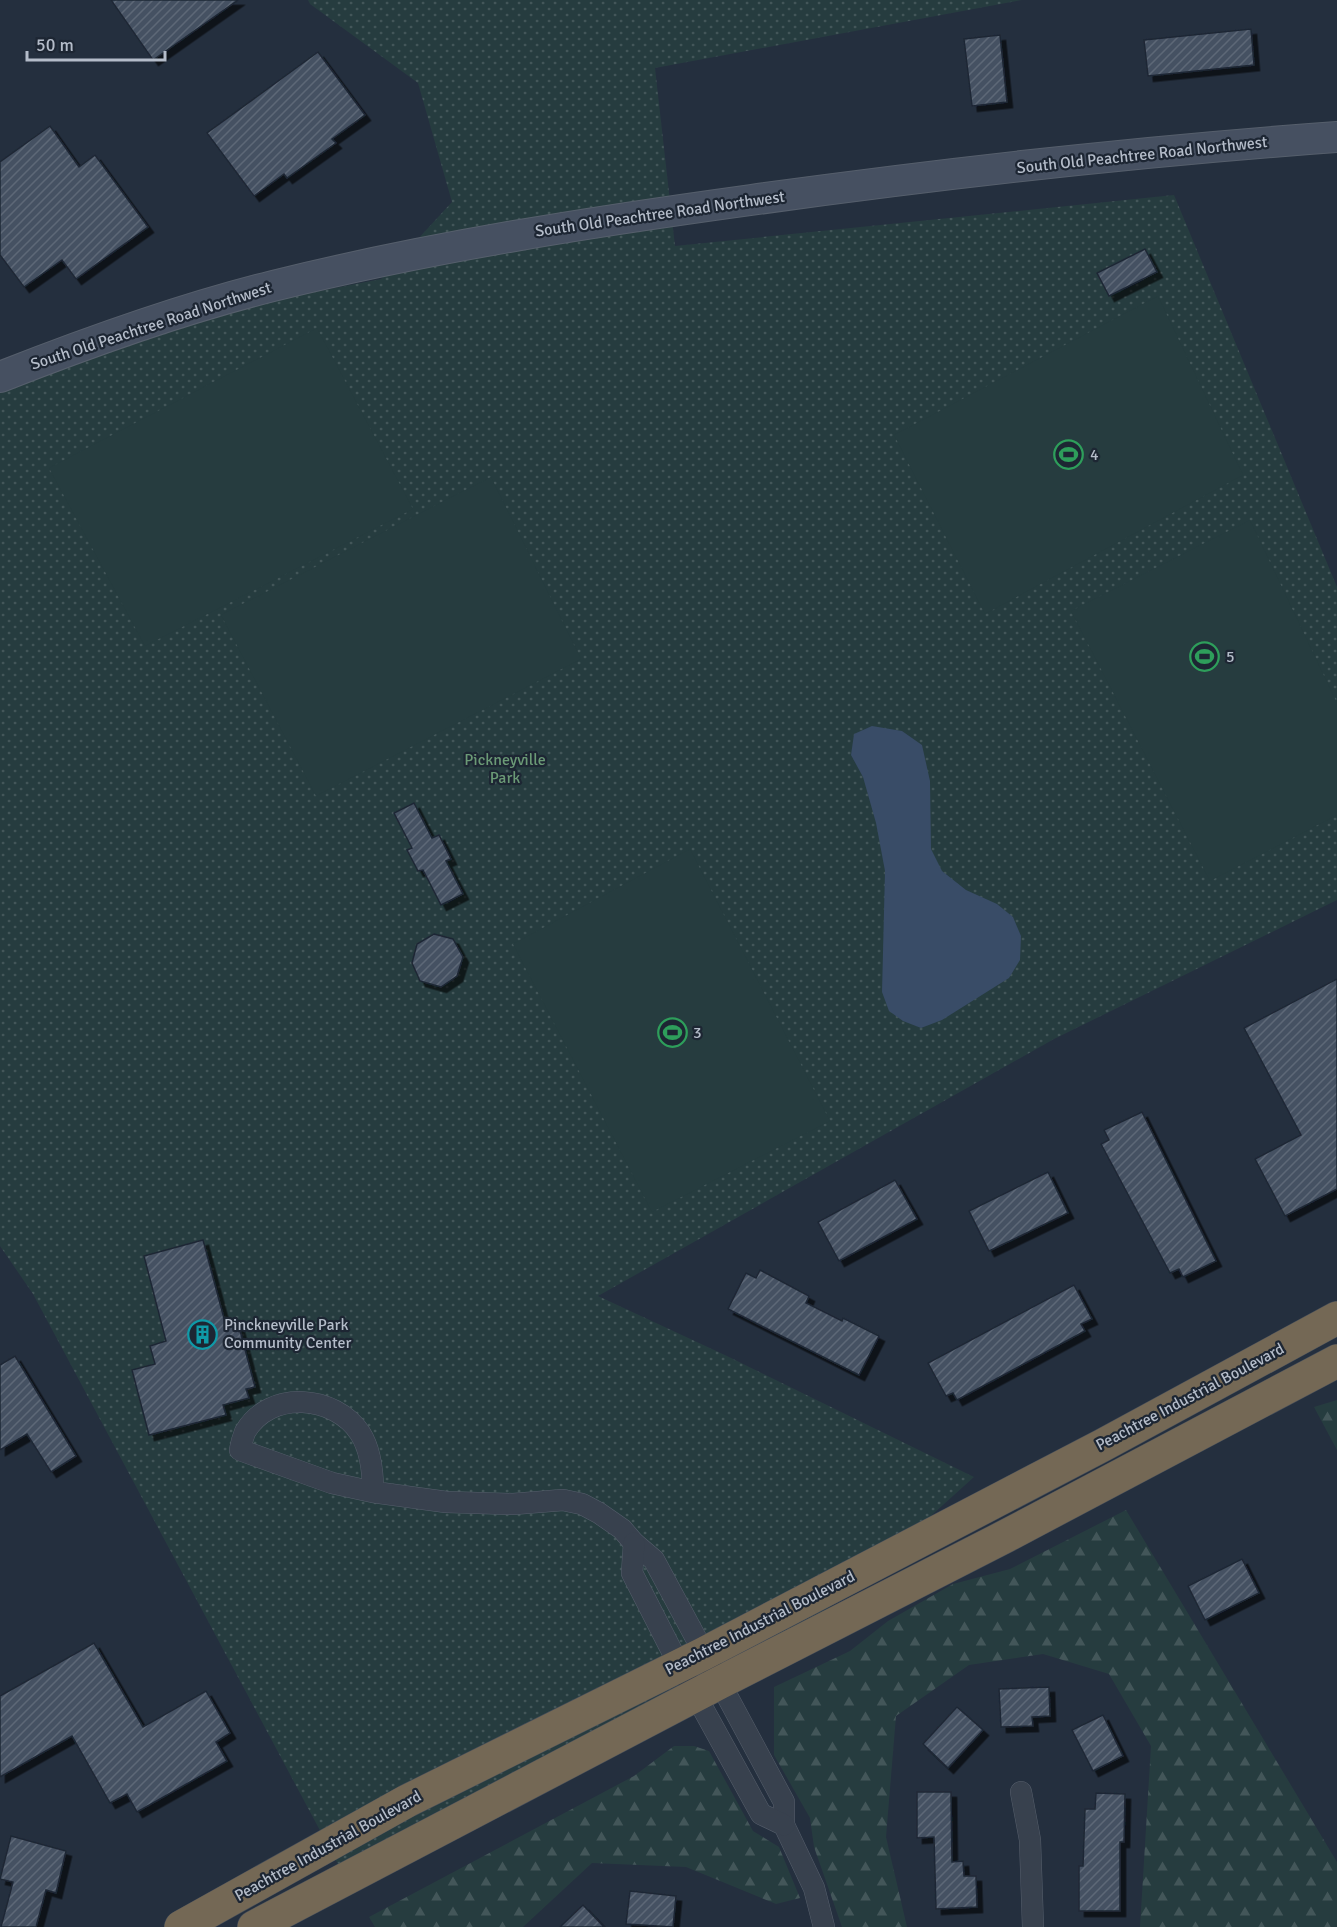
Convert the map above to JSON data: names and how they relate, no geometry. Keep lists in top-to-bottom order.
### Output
{
  "streets": {
    "highway": ["Peachtree Industrial Boulevard"],
    "street": ["South Old Peachtree Road Northwest"]
  },
  "parks": ["Pickneyville Park"],
  "places": {
    "sports": ["4", "5", "3"],
    "building": ["Pinckneyville Park Community Center"]
  },
  "scale_bar": "50 m"
}
